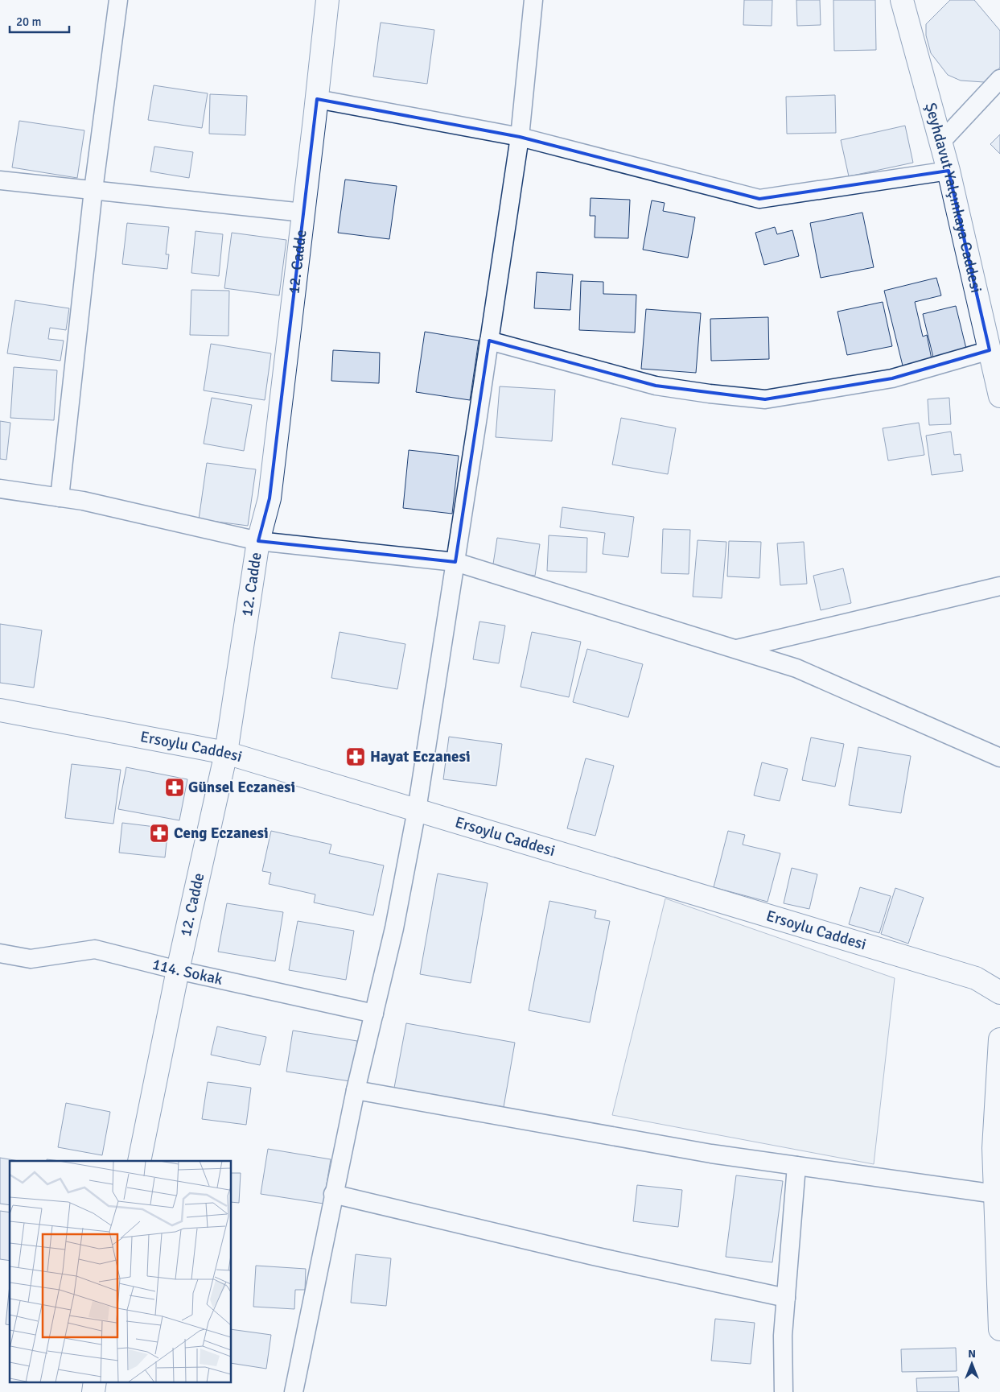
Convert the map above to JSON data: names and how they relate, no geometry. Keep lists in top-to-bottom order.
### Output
{
  "streets": {
    "street": [
      "Şeyhdavut Yalçınkaya Caddesi",
      "12. Cadde",
      "Ersoylu Caddesi",
      "114. Sokak"
    ]
  },
  "crossings": [
    ["12. Cadde", "Ersoylu Caddesi"],
    ["12. Cadde", "114. Sokak"]
  ],
  "places": {
    "pharmacy": ["Hayat Eczanesi", "Günsel Eczanesi", "Ceng Eczanesi"]
  },
  "scale_bar": "20 m",
  "north": "top"
}
